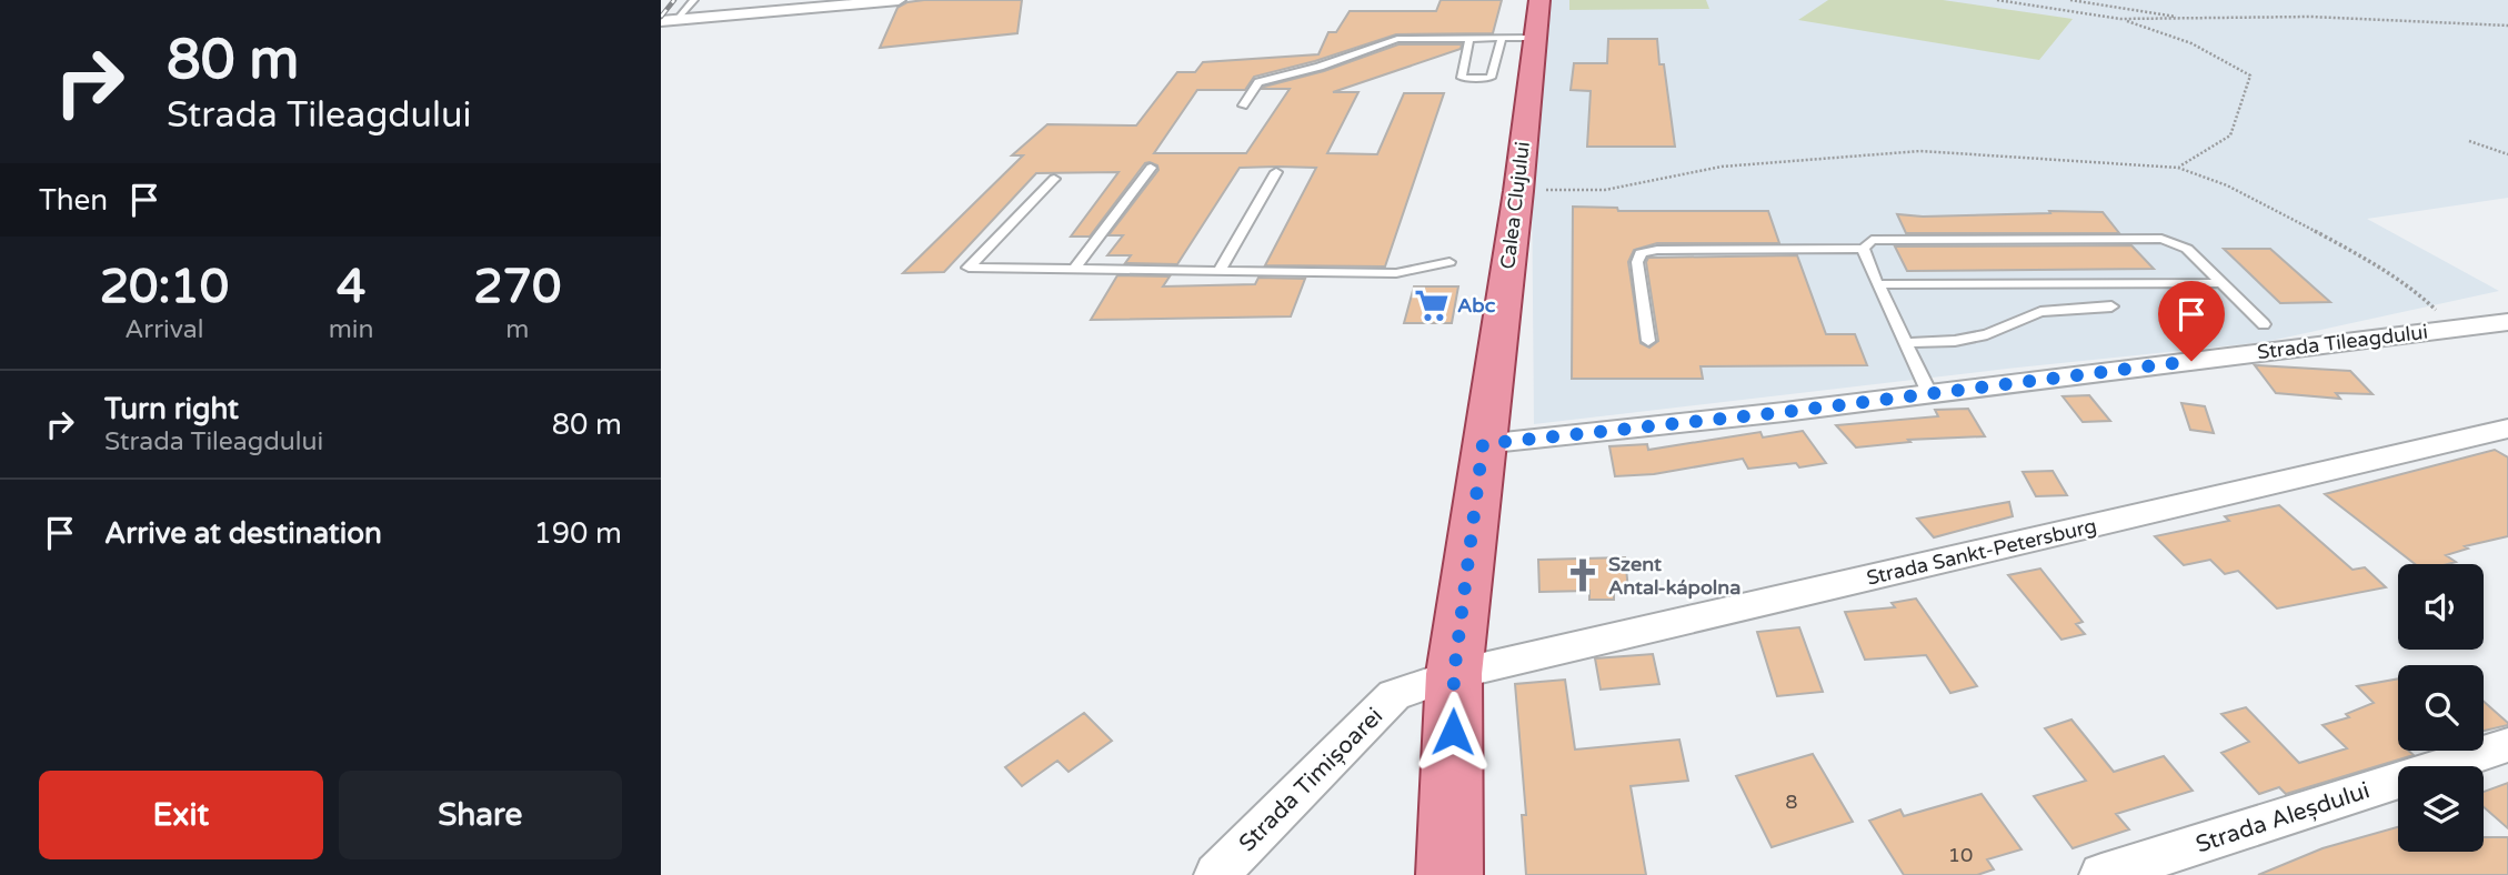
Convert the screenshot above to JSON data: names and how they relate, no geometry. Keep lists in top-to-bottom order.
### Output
{
  "streets": {
    "main road": ["Calea Clujului"],
    "street": [
      "Strada Tileagdului",
      "Strada Sankt-Petersburg",
      "Strada Timișoarei",
      "Strada Aleșdului"
    ]
  },
  "crossings": [
    ["Calea Clujului", "Strada Tileagdului"],
    ["Calea Clujului", "Strada Sankt-Petersburg"],
    ["Calea Clujului", "Strada Timișoarei"],
    ["Strada Sankt-Petersburg", "Strada Timișoarei"]
  ],
  "places": {
    "supermarket": ["Abc"],
    "church": ["Szent Antal-kápolna"]
  },
  "house_numbers": ["8", "10"],
  "page": {
    "turn": ["80 m", "Strada Tileagdului"],
    "then": "Then",
    "eta": [
      "20:10",
      "Arrival",
      "4",
      "min",
      "270",
      "m"
    ],
    "list": [
      {
        "name": "Turn right",
        "note": "Strada Tileagdului",
        "value": "80 m"
      },
      {
        "name": "Arrive at destination",
        "value": "190 m"
      }
    ],
    "buttons": ["Exit", "Share"]
  }
}
